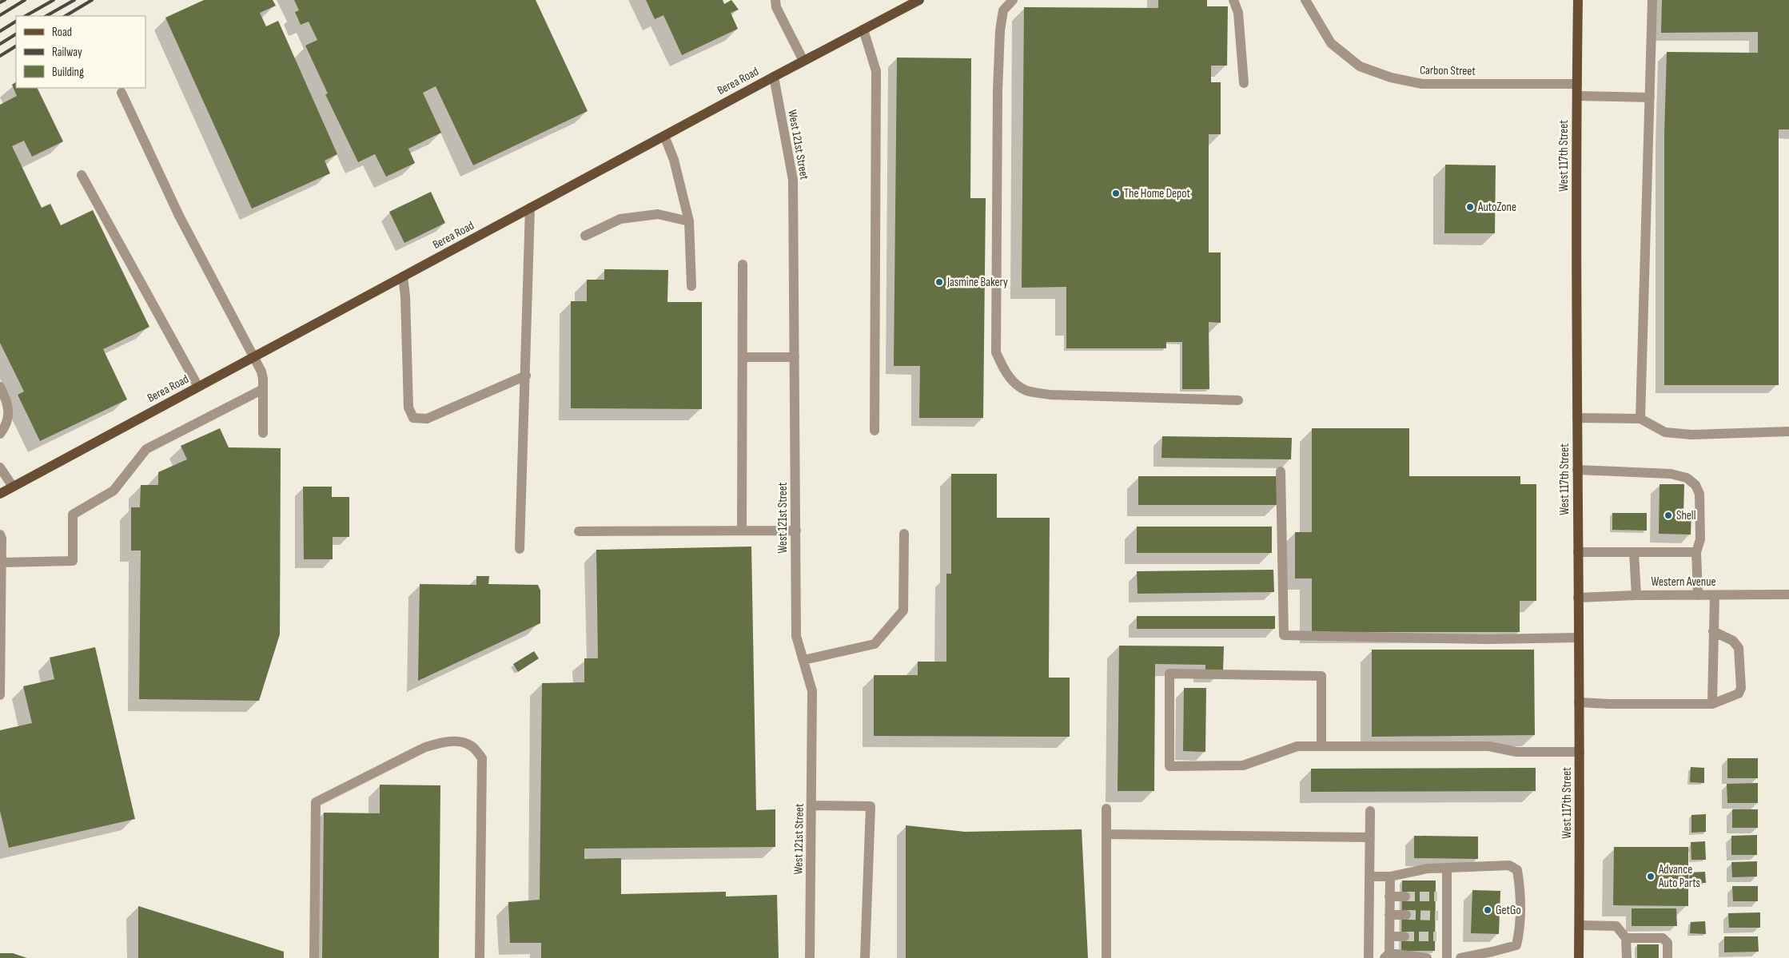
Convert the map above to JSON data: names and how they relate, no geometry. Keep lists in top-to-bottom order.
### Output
{
  "streets": {
    "main road": ["Berea Road", "West 117th Street"],
    "street": ["Carbon Street", "West 121st Street", "Western Avenue"]
  },
  "crossings": [
    ["Carbon Street", "West 117th Street"],
    ["Berea Road", "West 121st Street"],
    ["West 117th Street", "Western Avenue"]
  ],
  "places": [
    "The Home Depot",
    "AutoZone",
    "Jasmine Bakery",
    "Shell",
    "Advance Auto Parts",
    "GetGo"
  ],
  "legend": ["Road", "Railway", "Building"]
}
